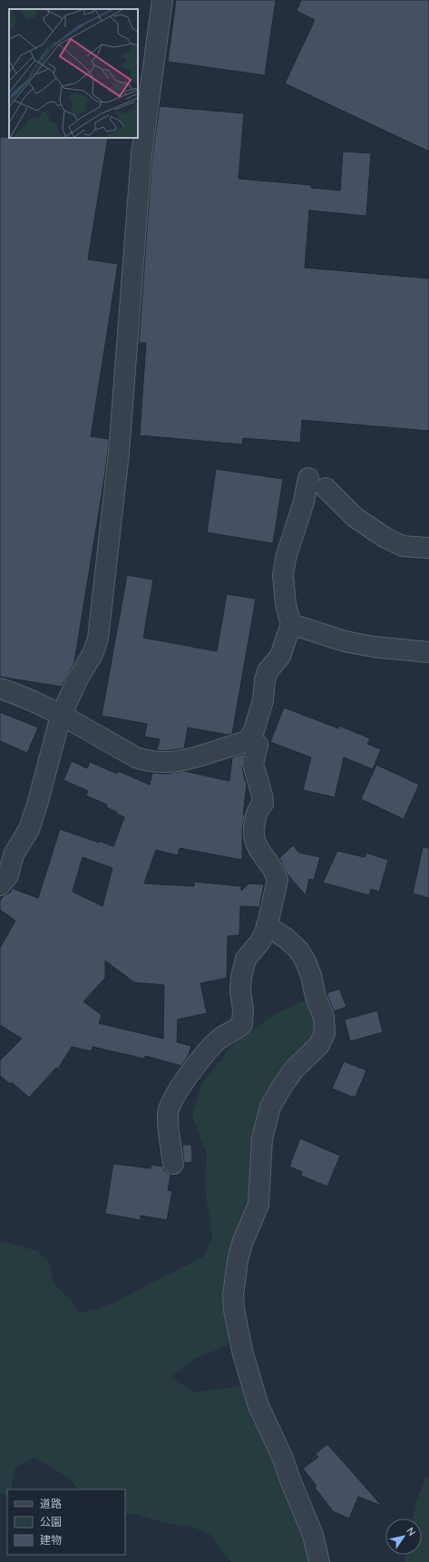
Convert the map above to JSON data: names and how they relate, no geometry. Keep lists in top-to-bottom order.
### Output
{
  "legend": ["道路", "公園", "建物"],
  "north": "top right"
}
